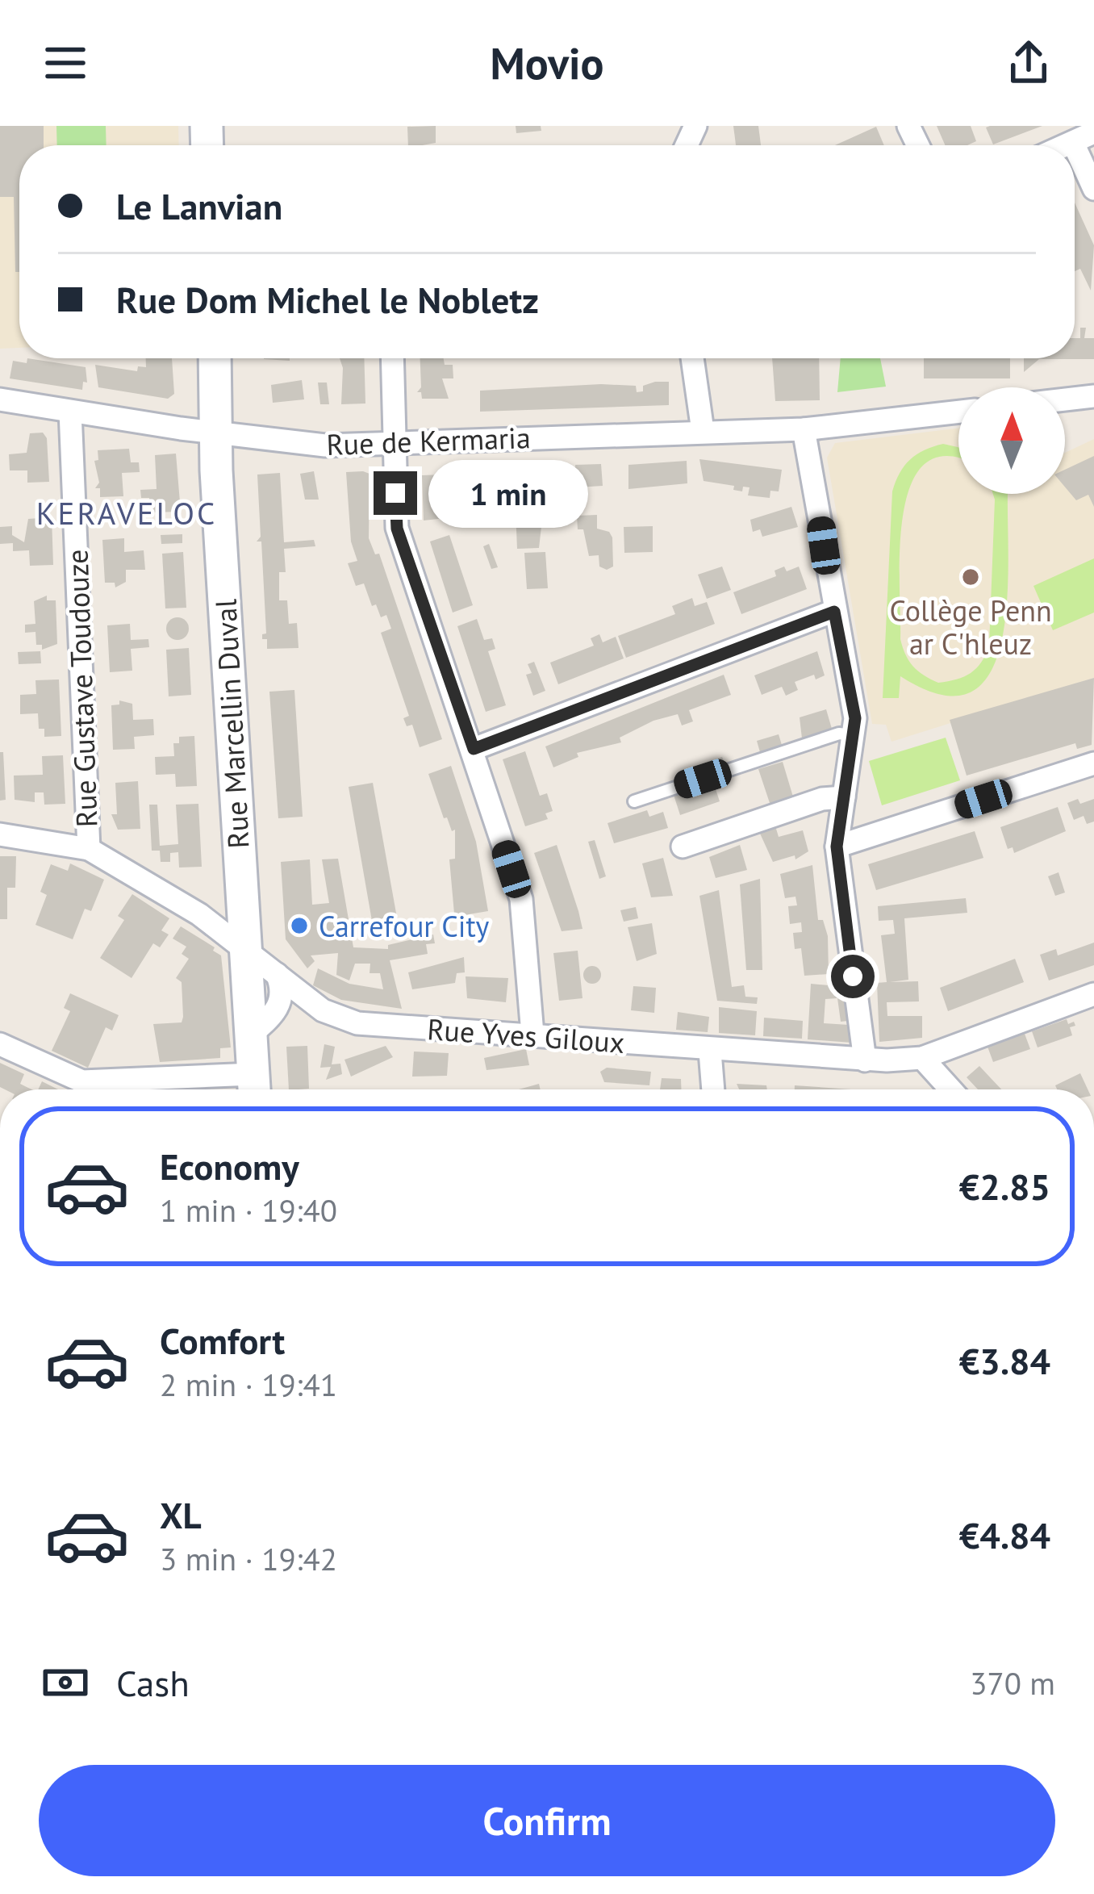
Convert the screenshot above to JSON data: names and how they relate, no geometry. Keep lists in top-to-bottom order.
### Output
{
  "streets": {
    "main road": ["Rue Marcellin Duval"],
    "street": ["Rue de Kermaria", "Rue Gustave Toudouze", "Rue Yves Giloux"]
  },
  "crossings": [
    ["Rue de Kermaria", "Rue Gustave Toudouze"],
    ["Rue de Kermaria", "Rue Marcellin Duval"],
    ["Rue Gustave Toudouze", "Rue Yves Giloux"],
    ["Rue Marcellin Duval", "Rue Yves Giloux"]
  ],
  "districts": ["KERAVELOC"],
  "places": ["Collège Penn ar C'hleuz", "Carrefour City"],
  "north": "top",
  "page": {
    "header": "Movio",
    "banner": ["Le Lanvian", "Rue Dom Michel le Nobletz"],
    "bubble": "1 min",
    "list": [
      {
        "name": "Economy",
        "note": "1 min · 19:40",
        "value": "€2.85"
      },
      {
        "name": "Comfort",
        "note": "2 min · 19:41",
        "value": "€3.84"
      },
      {
        "name": "XL",
        "note": "3 min · 19:42",
        "value": "€4.84"
      }
    ],
    "pay": ["Cash", "370 m"],
    "buttons": "Confirm"
  }
}
